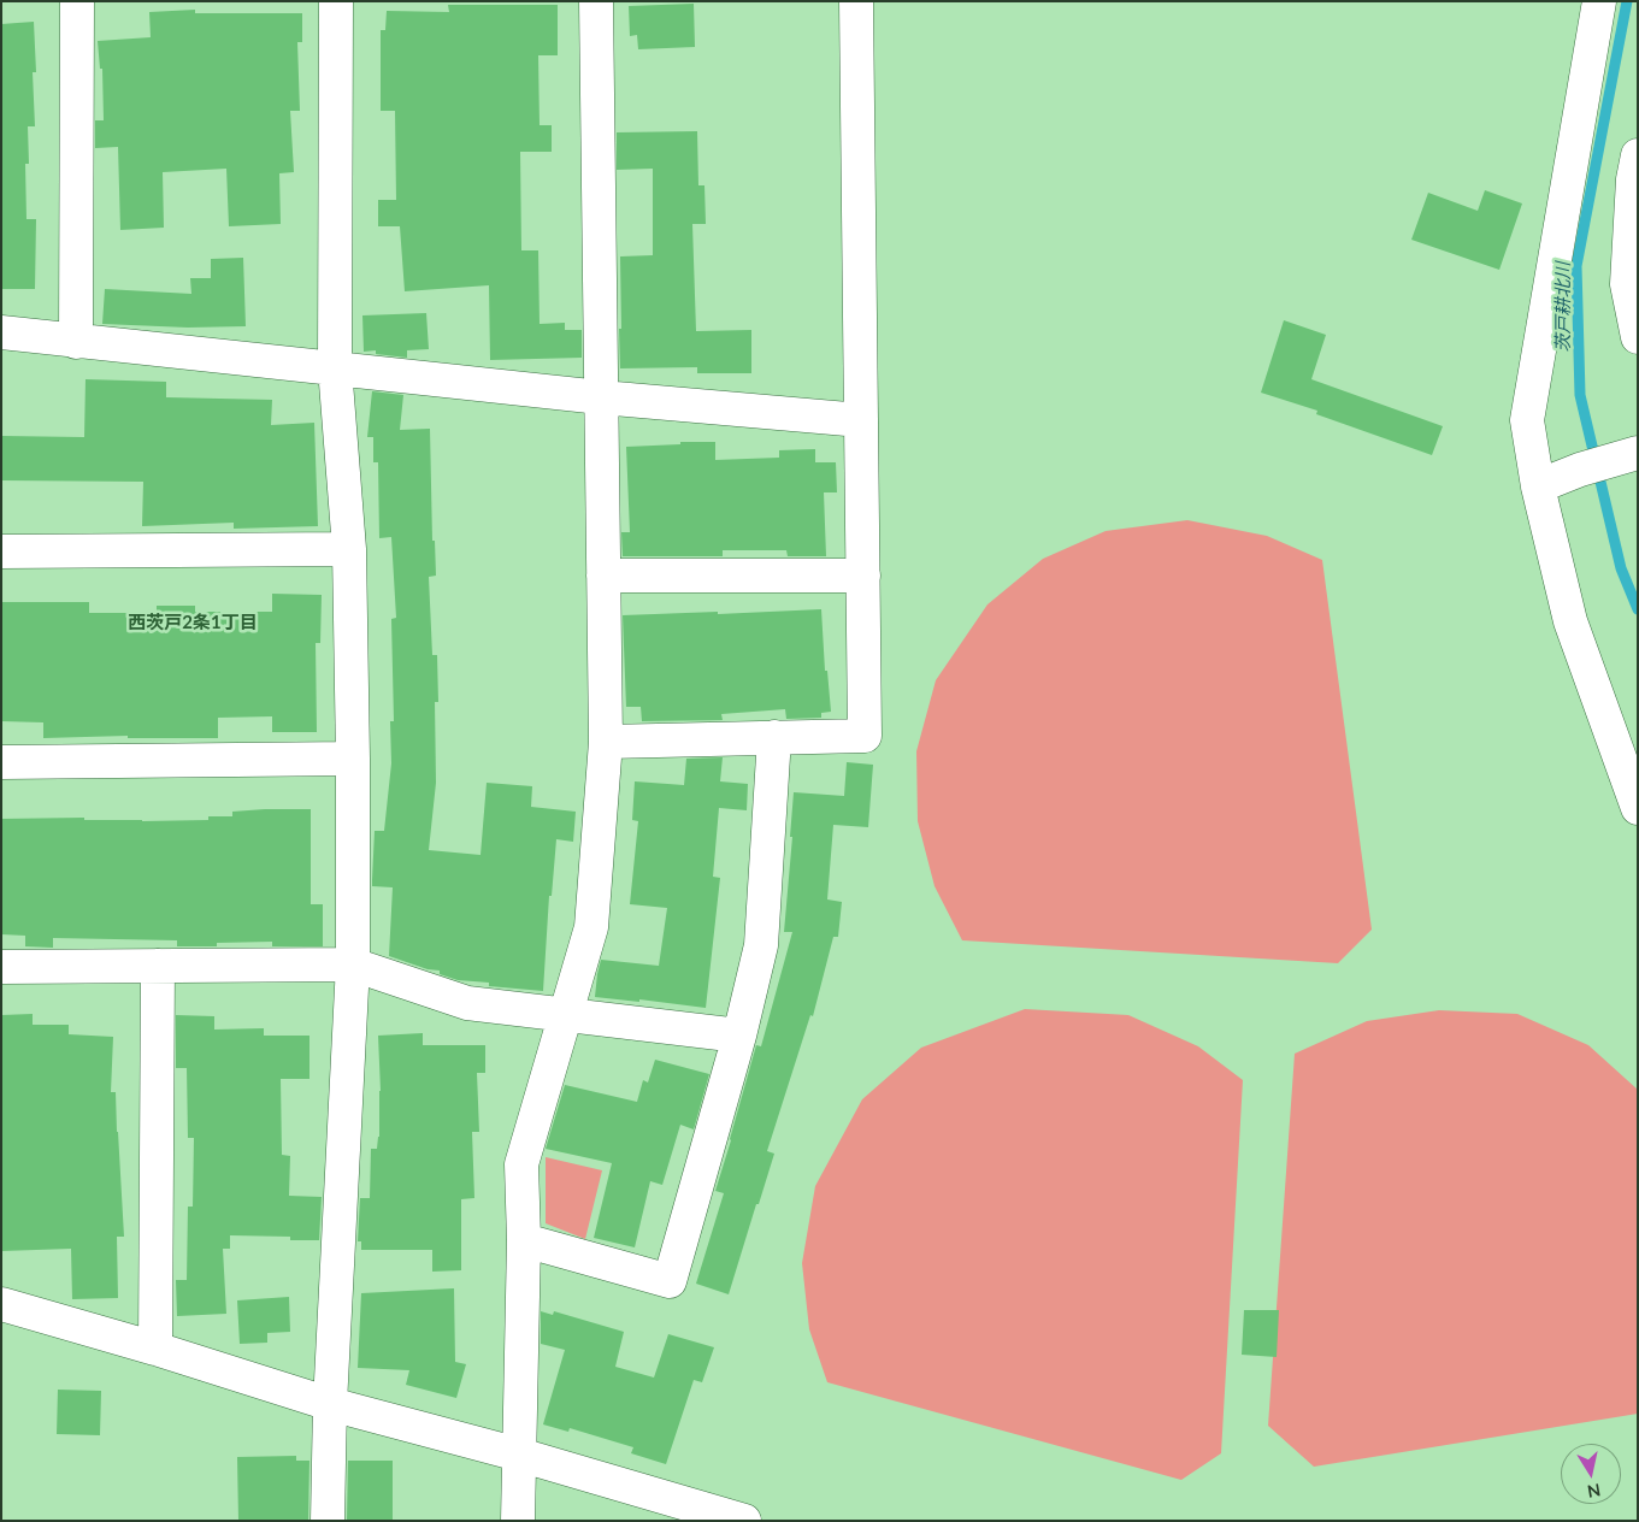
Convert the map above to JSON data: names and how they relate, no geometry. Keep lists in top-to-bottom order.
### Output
{
  "districts": ["西茨戸2条1丁目"],
  "water": ["茨戸耕北川"],
  "north": "bottom"
}
